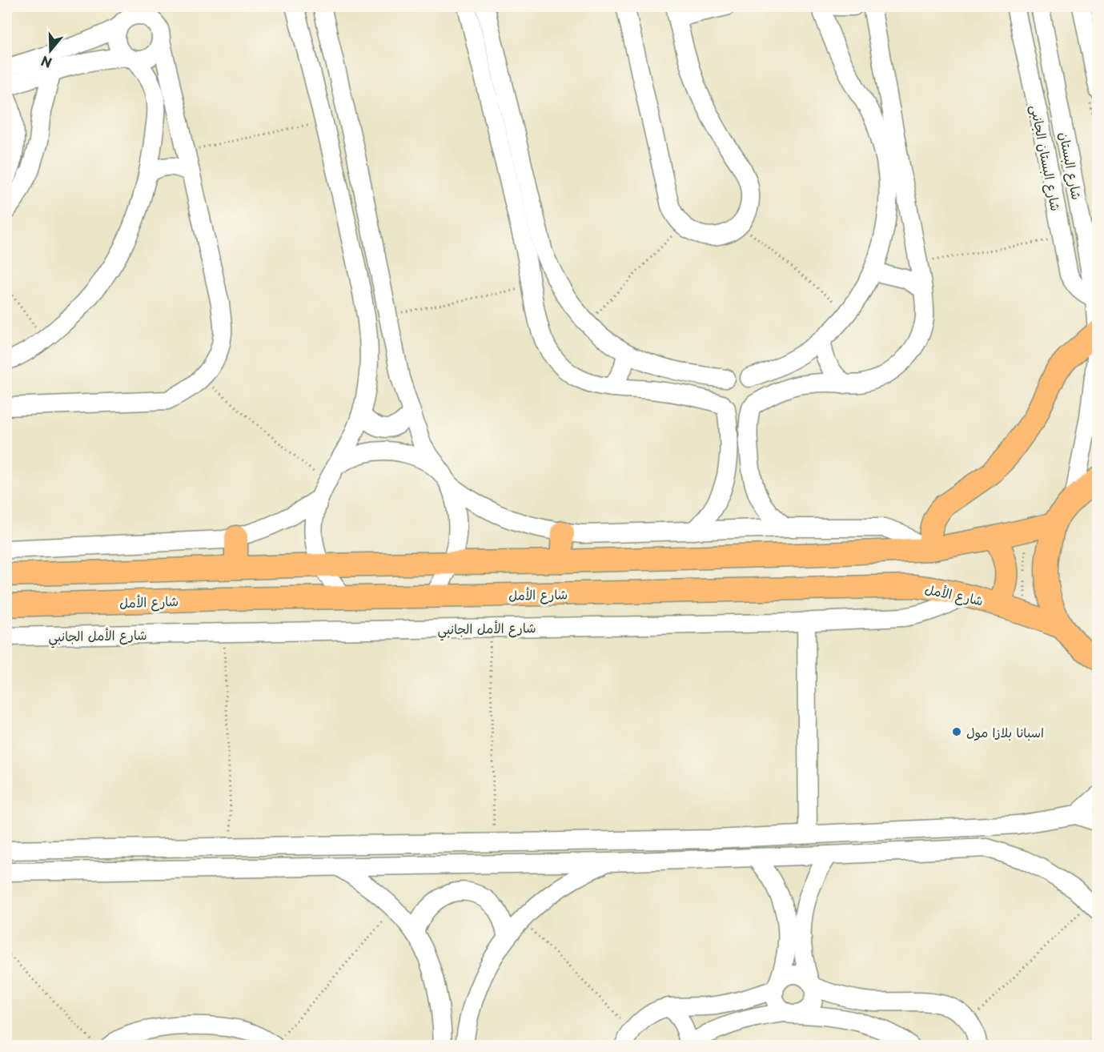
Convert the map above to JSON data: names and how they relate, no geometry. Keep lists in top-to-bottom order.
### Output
{
  "streets": {
    "main road": ["شارع الأمل"],
    "street": ["شارع البستان الجانبى", "شارع البستان", "شارع الأمل الجانبي"]
  },
  "crossings": [
    ["شارع البستان الجانبى", "شارع البستان"],
    ["شارع الأمل", "شارع الأمل الجانبي"]
  ],
  "places": ["اسبانا بلازا مول"],
  "north": "bottom"
}
